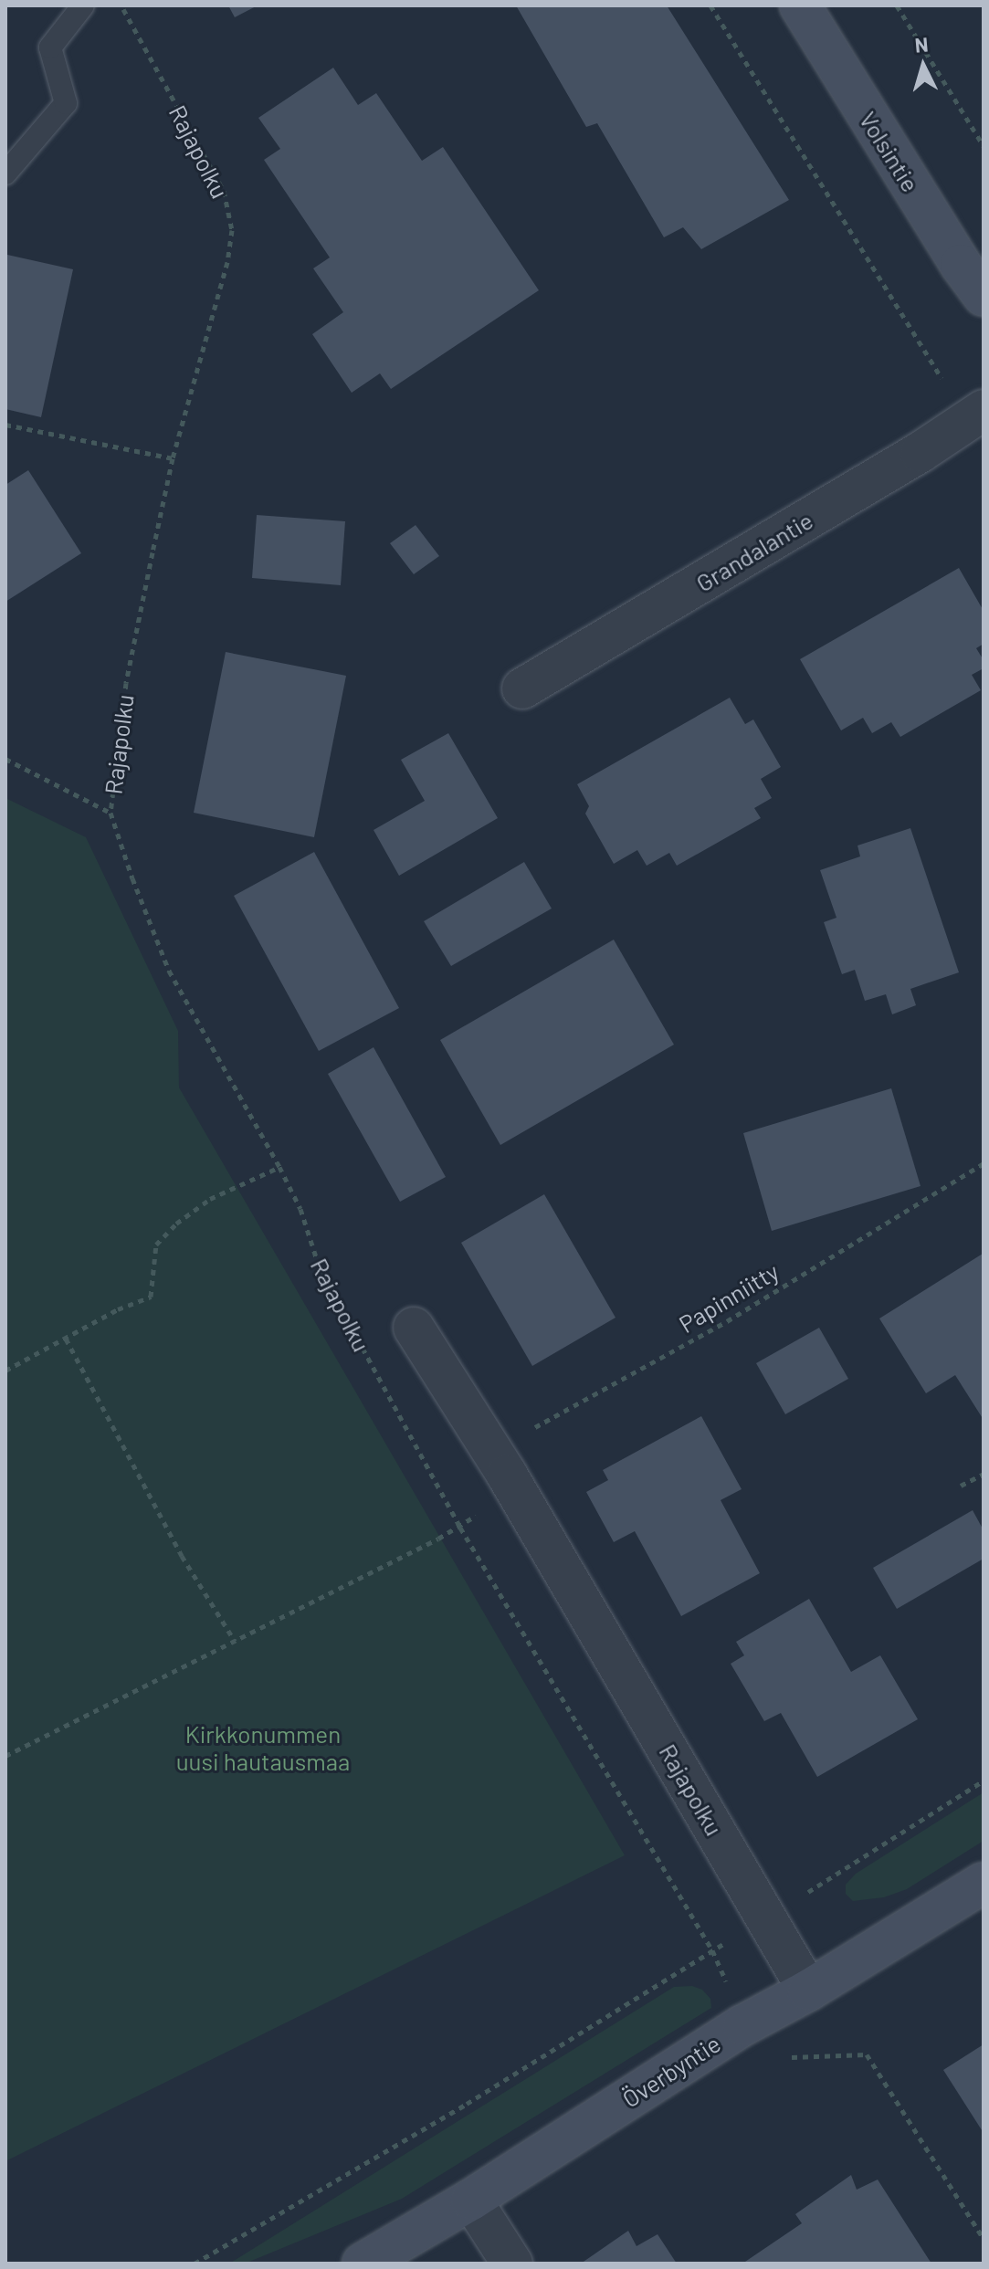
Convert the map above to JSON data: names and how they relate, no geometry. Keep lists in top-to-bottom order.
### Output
{
  "streets": {
    "street": [
      "Rajapolku",
      "Volsintie",
      "Grandalantie",
      "Överbyntie"
    ],
    "path": ["Papinniitty"]
  },
  "crossings": [
    ["Rajapolku", "Papinniitty"],
    ["Rajapolku", "Överbyntie"]
  ],
  "parks": ["Kirkkonummen uusi hautausmaa"],
  "north": "top"
}
